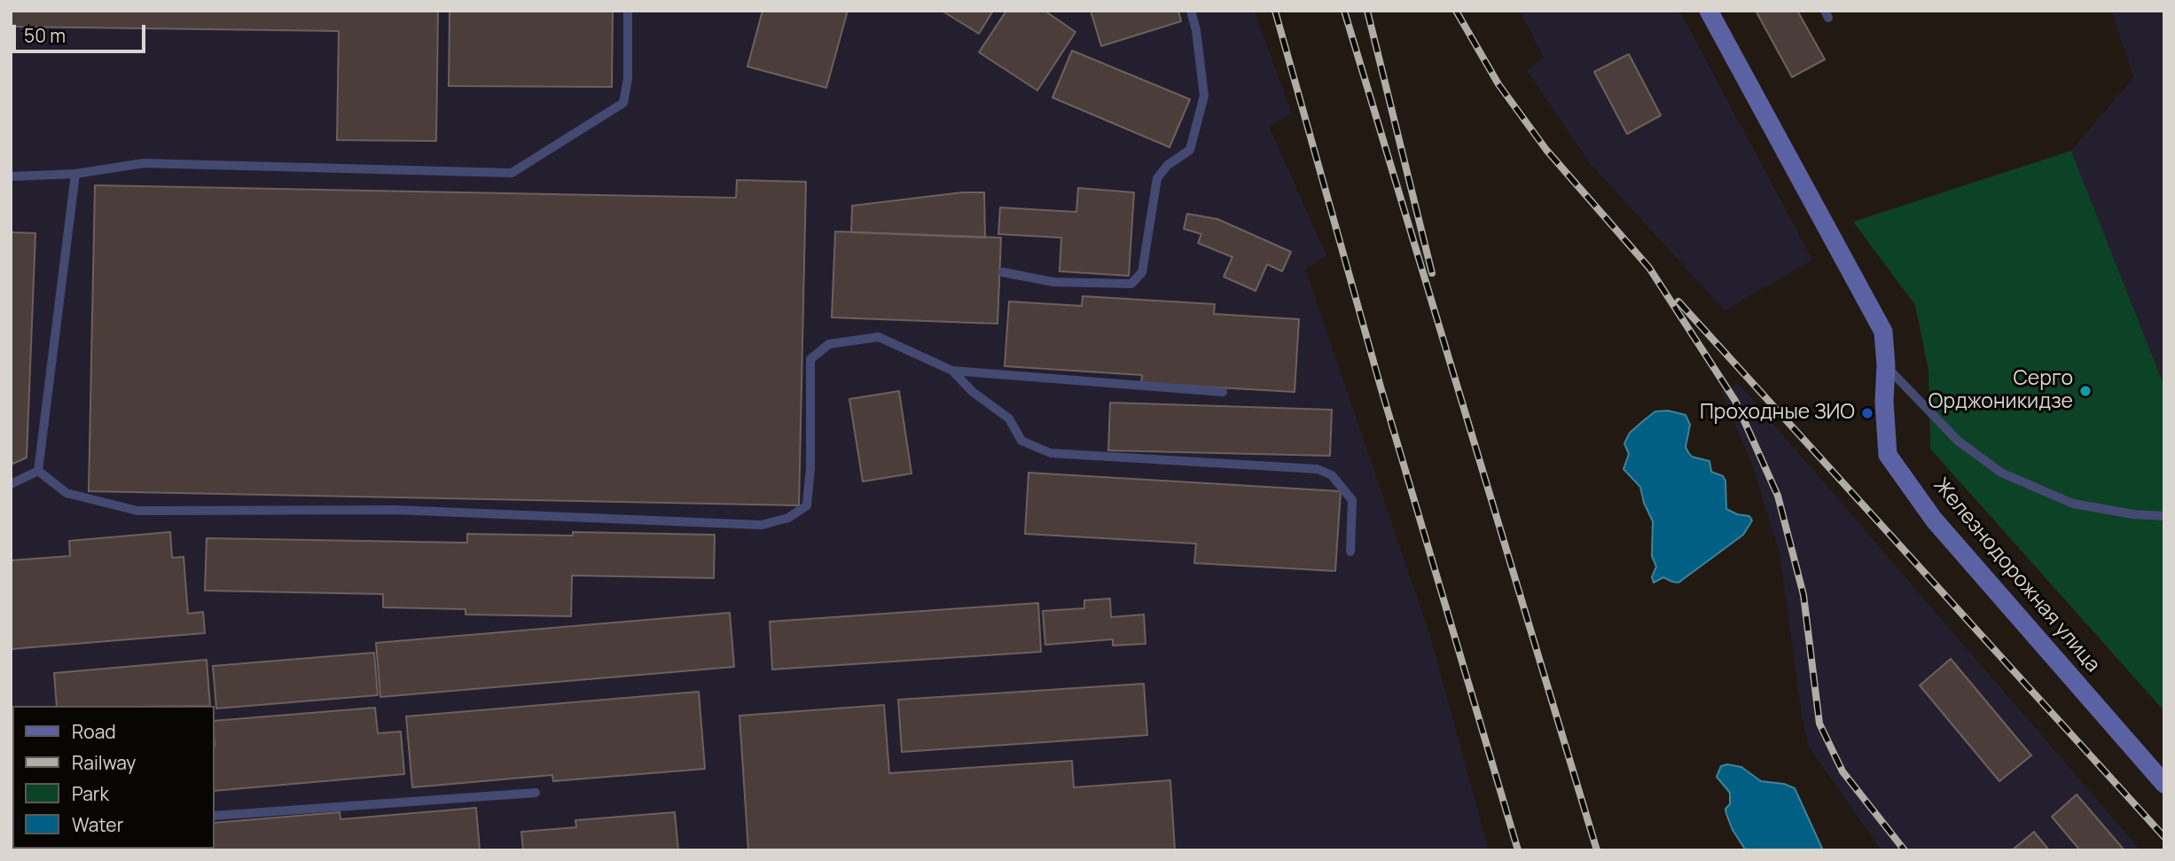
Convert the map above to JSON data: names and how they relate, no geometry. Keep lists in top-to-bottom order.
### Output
{
  "streets": {
    "street": ["Железнодорожная улица"]
  },
  "places": ["Серго Орджоникидзе", "Проходные ЗИО"],
  "legend": [
    "Road",
    "Railway",
    "Park",
    "Water"
  ],
  "scale_bar": "50 m"
}
